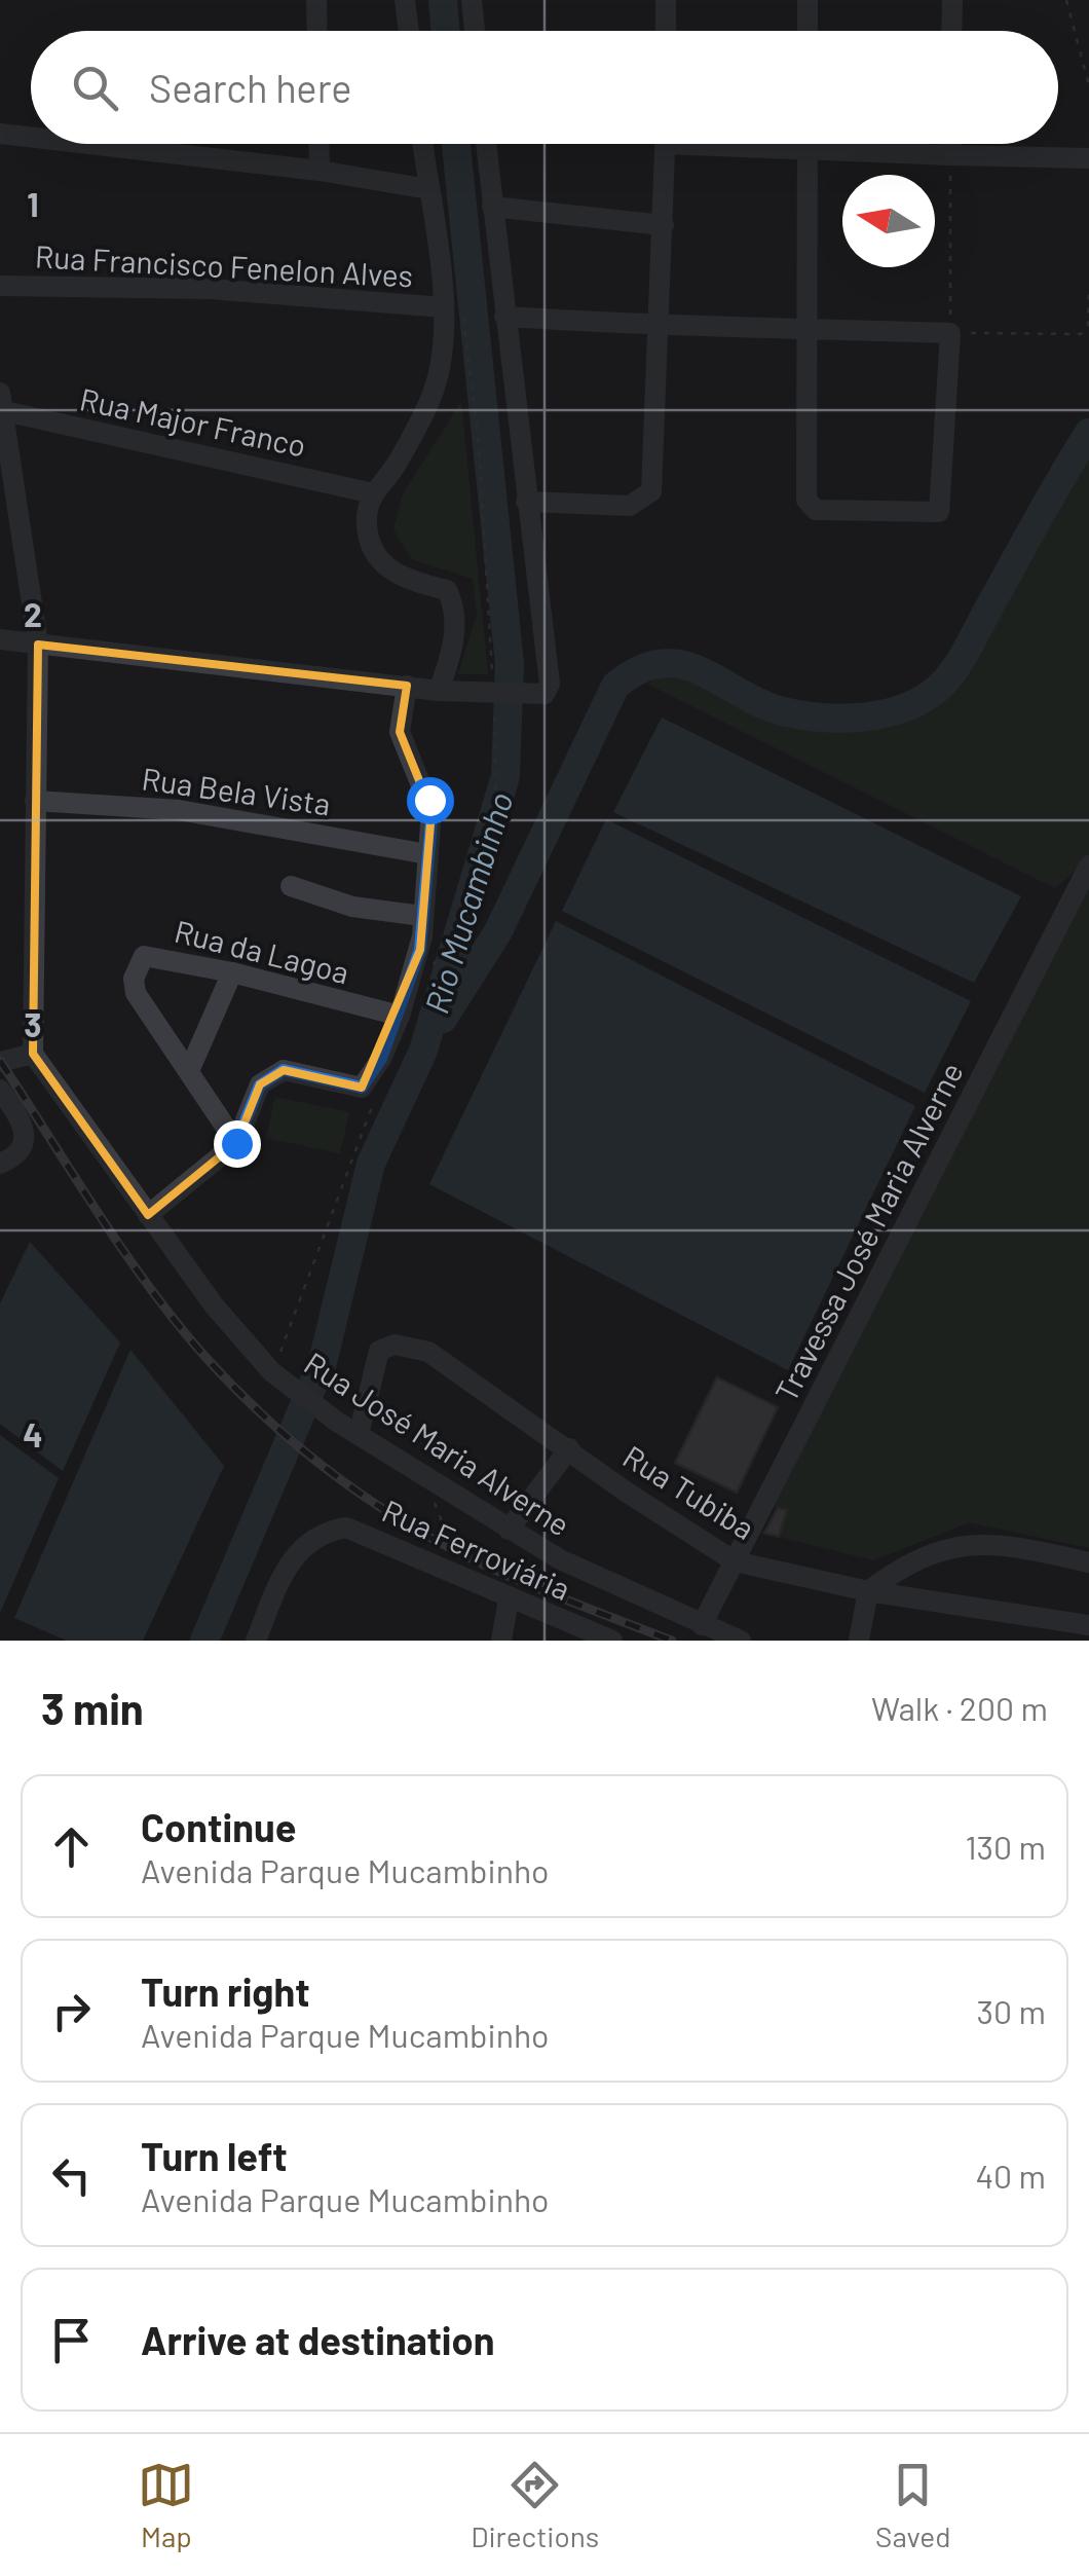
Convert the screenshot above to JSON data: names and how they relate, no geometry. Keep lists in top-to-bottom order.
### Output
{
  "streets": {
    "street": [
      "Rua Francisco Fenelon Alves",
      "Rua Major Franco",
      "Rua Bela Vista",
      "Rua da Lagoa",
      "Travessa José Maria Alverne",
      "Rua José Maria Alverne",
      "Rua Tubiba",
      "Rua Ferroviária"
    ]
  },
  "crossings": [
    ["Travessa José Maria Alverne", "Rua José Maria Alverne"],
    ["Travessa José Maria Alverne", "Rua Tubiba"],
    ["Rua José Maria Alverne", "Rua Tubiba"]
  ],
  "water": ["Rio Mucambinho"],
  "north": "left",
  "page": {
    "search": "Search here",
    "heading": ["3 min", "Walk · 200 m"],
    "list": [
      ["Continue", "Avenida Parque Mucambinho", "130 m"],
      ["Turn right", "Avenida Parque Mucambinho", "30 m"],
      ["Turn left", "Avenida Parque Mucambinho", "40 m"],
      "Arrive at destination"
    ],
    "nav": ["Map", "Directions", "Saved"]
  },
  "grid": {
    "rows": [
      "1",
      "2",
      "3",
      "4"
    ]
  }
}
